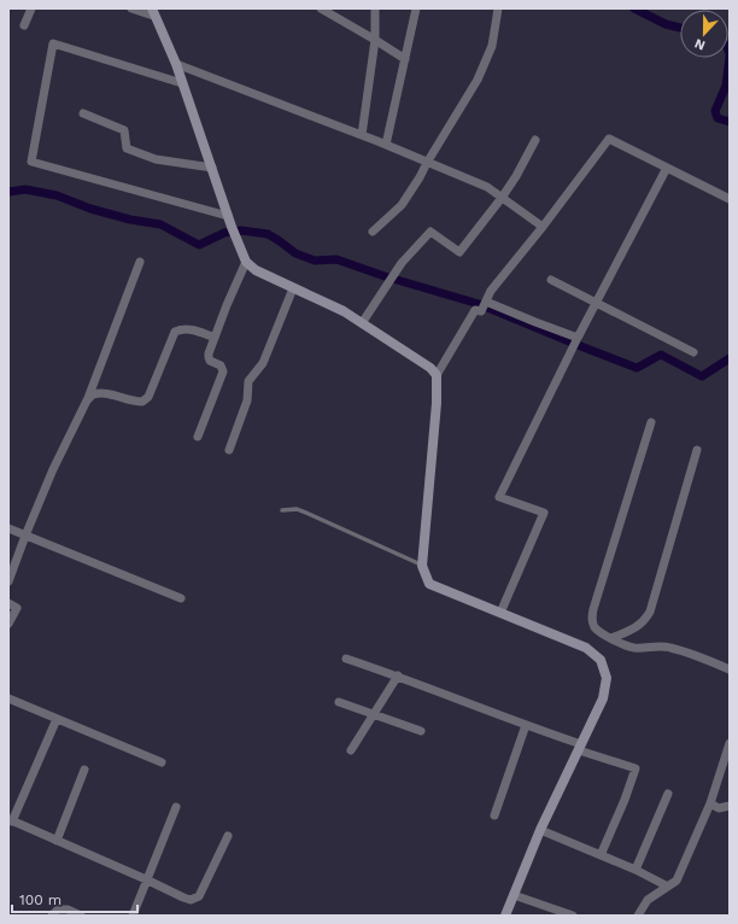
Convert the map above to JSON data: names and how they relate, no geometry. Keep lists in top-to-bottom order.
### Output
{
  "scale_bar": "100 m",
  "north": "bottom"
}
